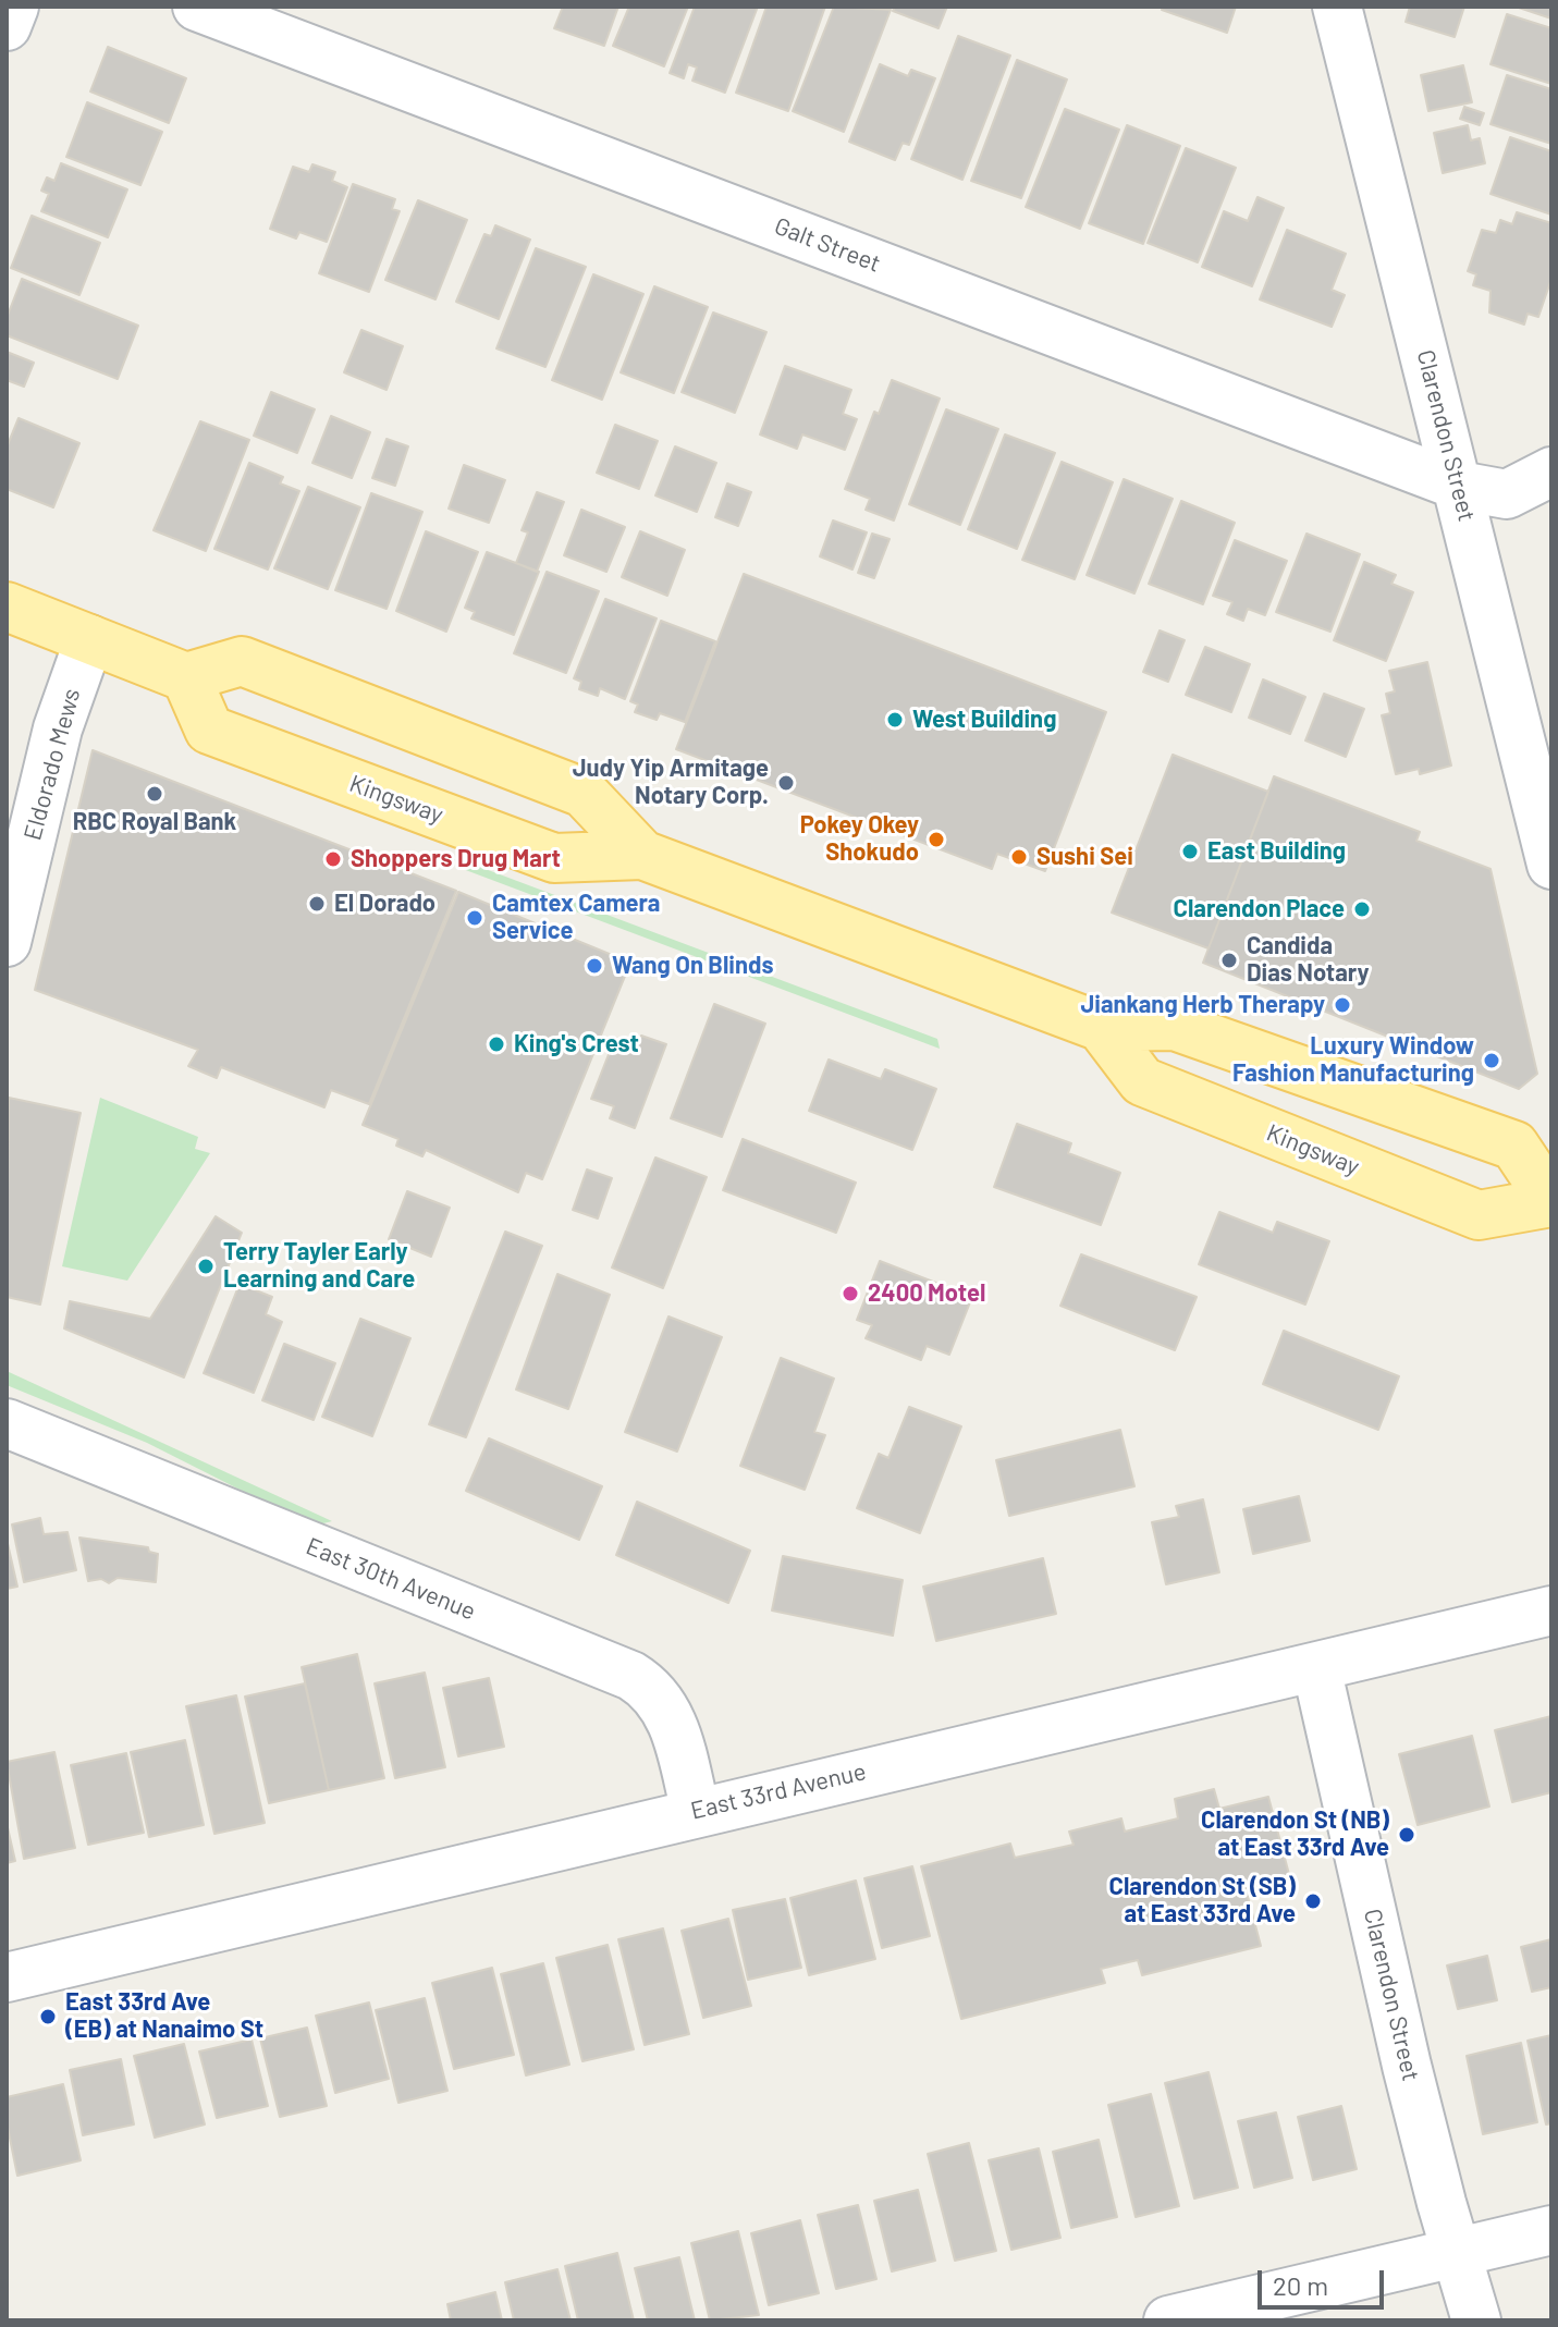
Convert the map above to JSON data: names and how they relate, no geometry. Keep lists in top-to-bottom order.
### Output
{
  "streets": {
    "main road": ["Kingsway"],
    "street": [
      "Galt Street",
      "Clarendon Street",
      "Eldorado Mews",
      "East 30th Avenue",
      "East 33rd Avenue"
    ]
  },
  "crossings": [
    ["Galt Street", "Clarendon Street"],
    ["Clarendon Street", "East 33rd Avenue"],
    ["East 30th Avenue", "East 33rd Avenue"]
  ],
  "places": [
    "West Building",
    "Judy Yip Armitage Notary Corp.",
    "RBC Royal Bank",
    "Pokey Okey Shokudo",
    "East Building",
    "Sushi Sei",
    "Shoppers Drug Mart",
    "El Dorado",
    "Clarendon Place",
    "Camtex Camera Service",
    "Candida Dias Notary",
    "Wang On Blinds",
    "Jiankang Herb Therapy",
    "King's Crest",
    "Luxury Window Fashion Manufacturing",
    "Terry Tayler Early Learning and Care",
    "2400 Motel",
    "Clarendon St (NB) at East 33rd Ave",
    "Clarendon St (SB) at East 33rd Ave",
    "East 33rd Ave (EB) at Nanaimo St"
  ],
  "scale_bar": "20 m"
}
